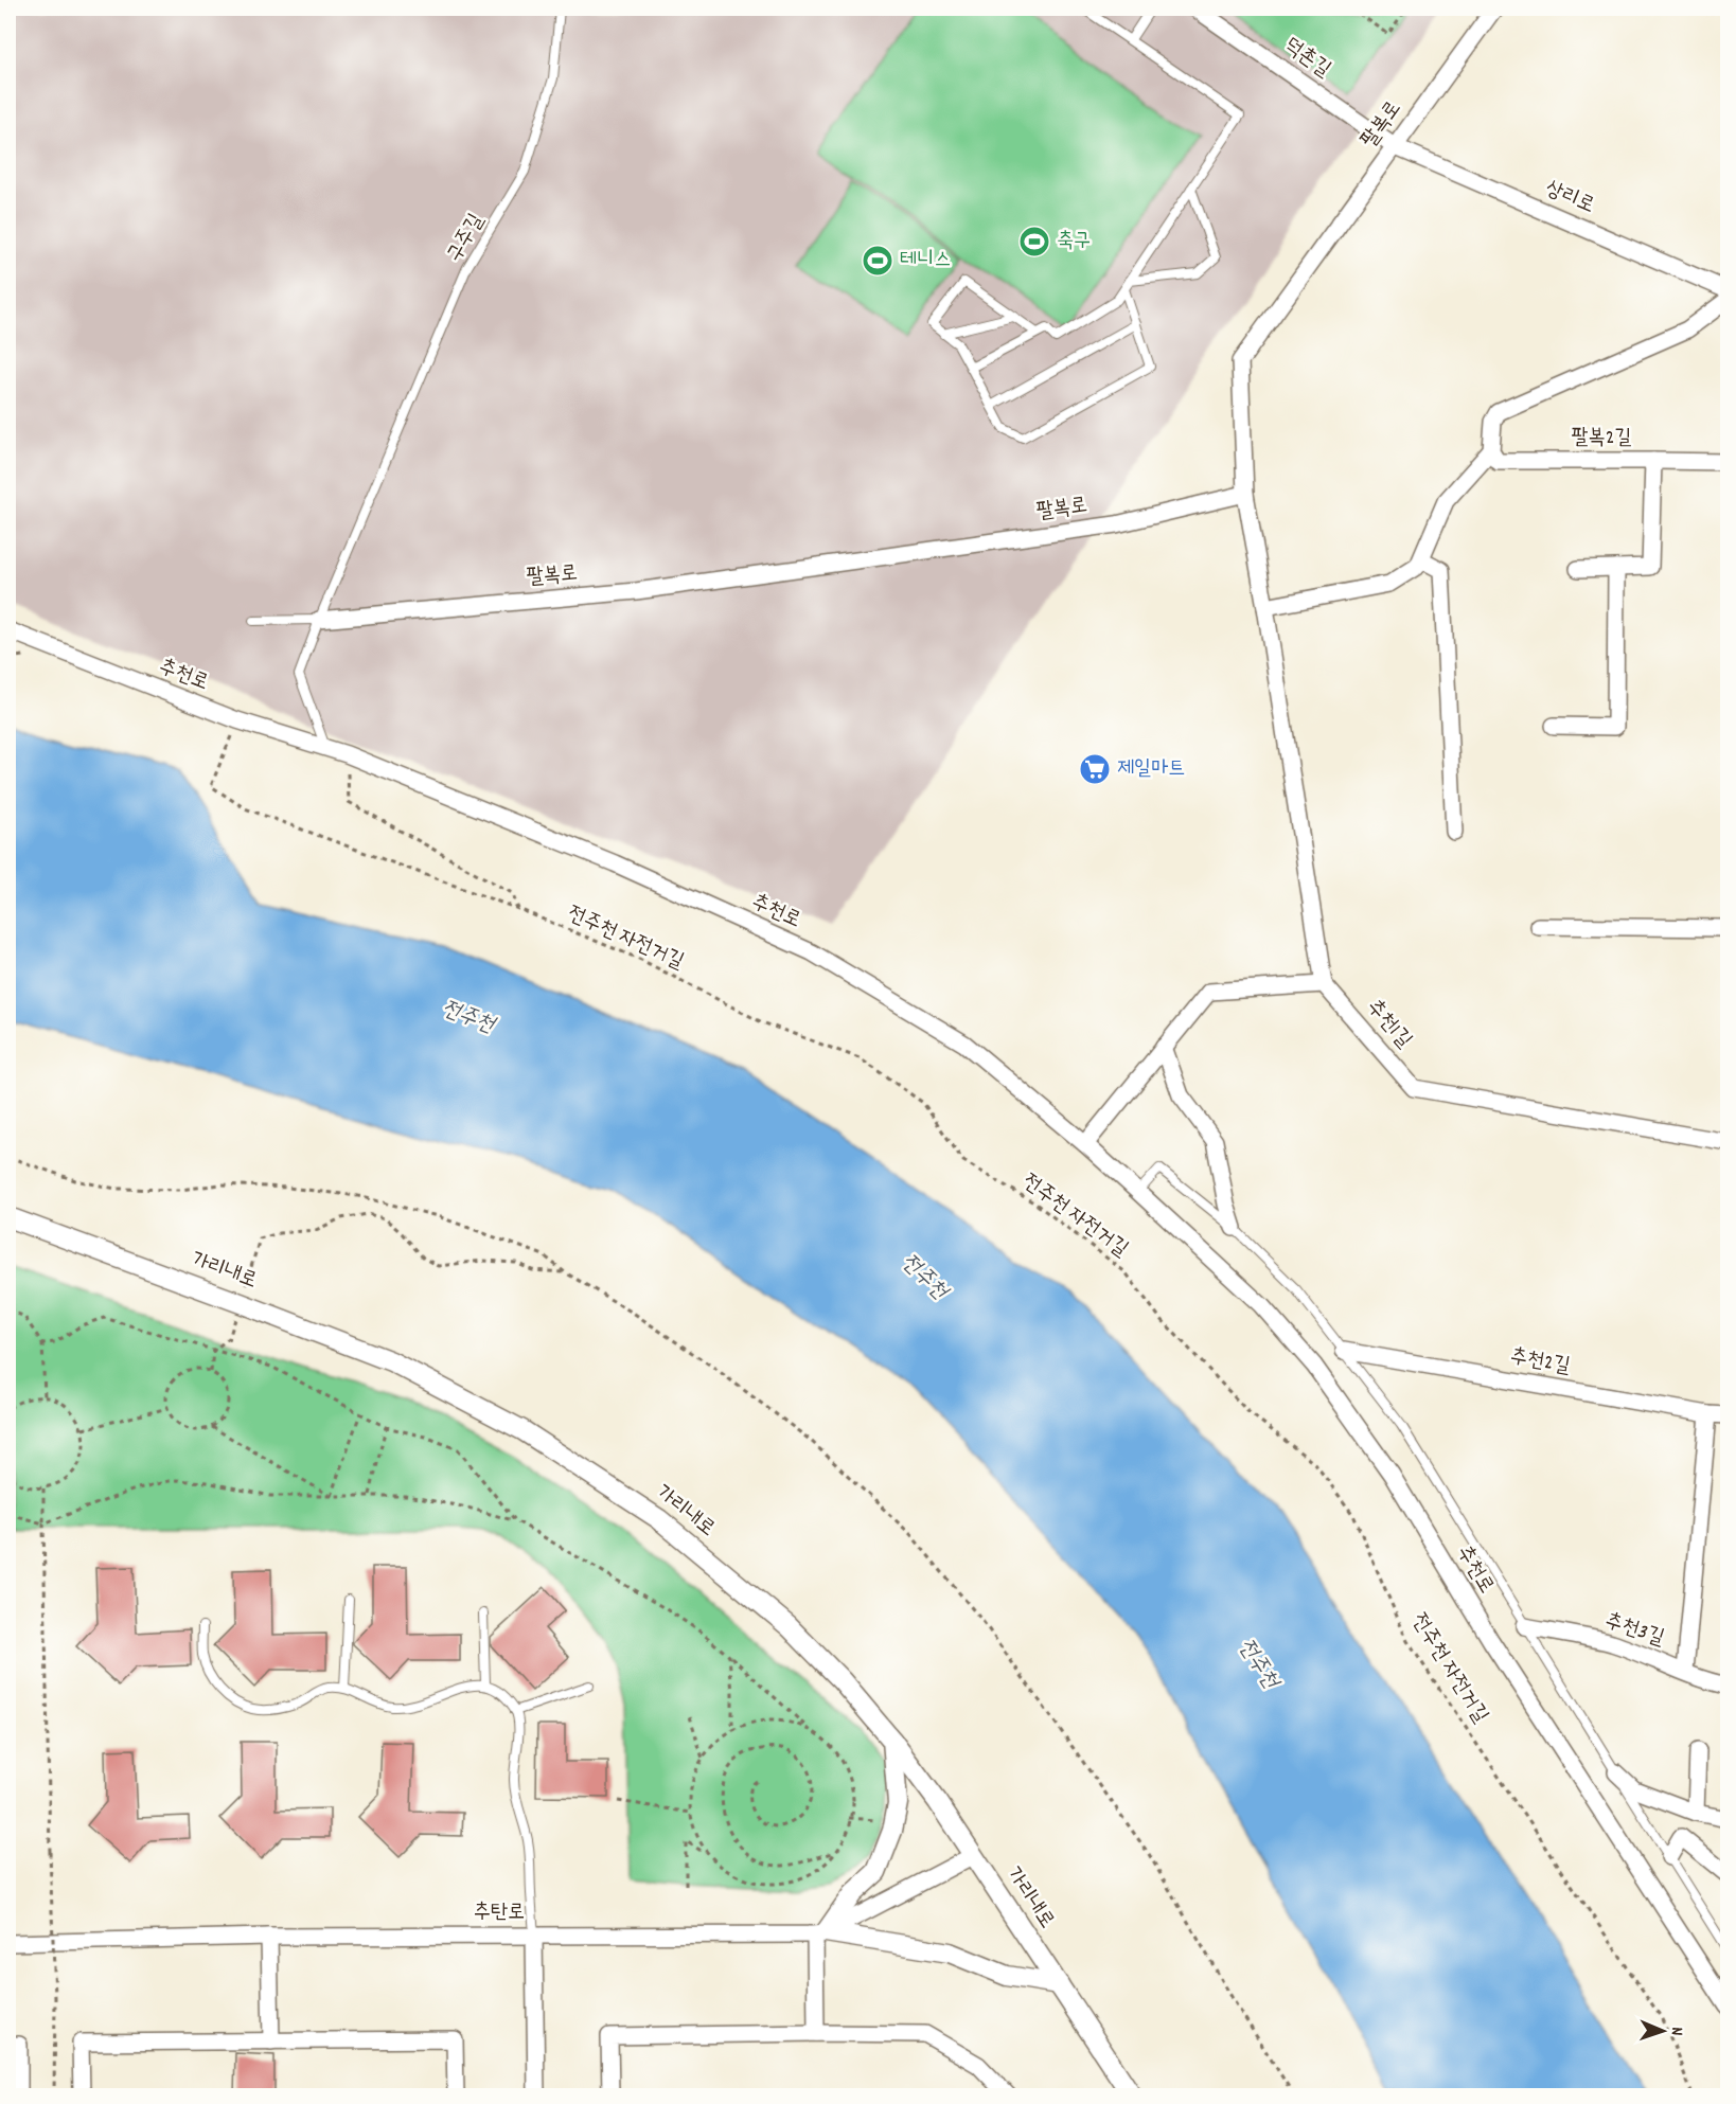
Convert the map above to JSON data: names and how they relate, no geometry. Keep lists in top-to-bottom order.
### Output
{
  "streets": {
    "street": [
      "덕촌길",
      "팔복로",
      "상리로",
      "팔복2길",
      "추천로",
      "추천1길",
      "가리내로",
      "추천2길",
      "추천3길",
      "추탄로"
    ],
    "lane": ["구주길"],
    "path": ["전주천 자전거길"]
  },
  "crossings": [
    ["덕촌길", "팔복로"],
    ["덕촌길", "상리로"],
    ["팔복로", "상리로"],
    ["팔복로", "추천로"],
    ["구주길", "추천로"],
    ["추천로", "전주천 자전거길"],
    ["추천로", "추천2길"],
    ["추천로", "추천3길"],
    ["가리내로", "추탄로"]
  ],
  "water": ["전주천"],
  "places": {
    "sports": ["축구", "테니스"],
    "supermarket": ["제일마트"]
  },
  "north": "right"
}
